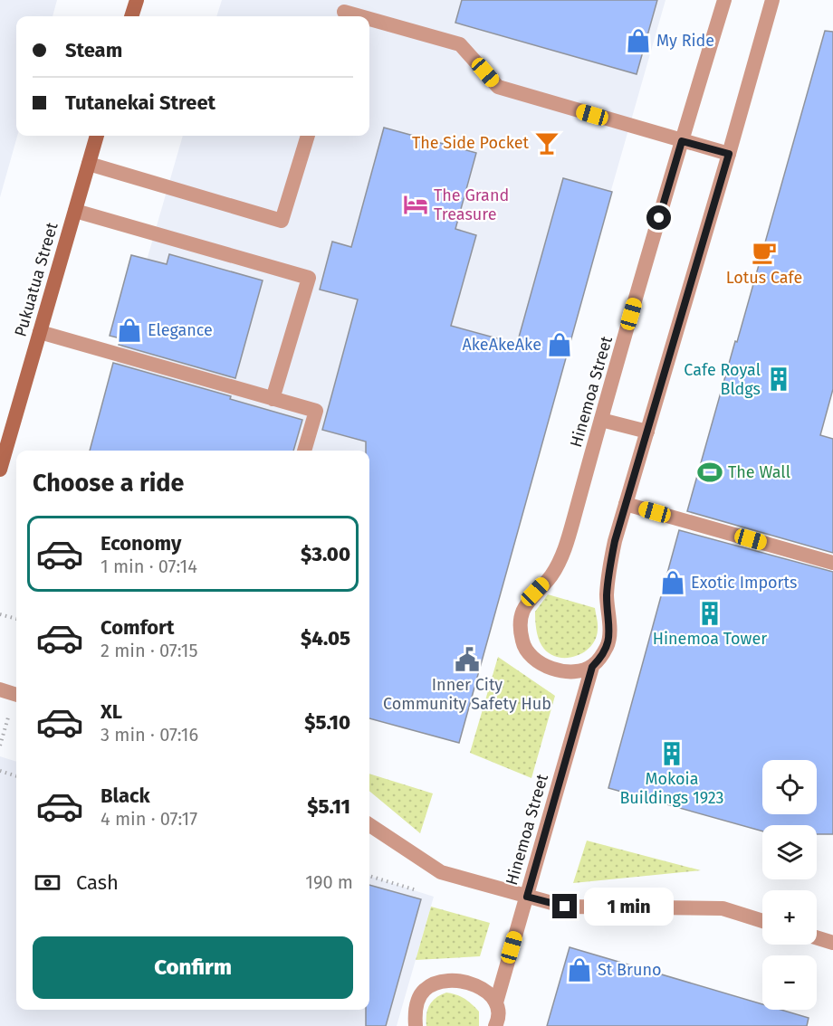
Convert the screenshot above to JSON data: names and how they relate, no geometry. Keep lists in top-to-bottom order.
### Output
{
  "streets": {
    "main road": ["Pukuatua Street"],
    "street": ["Hinemoa Street"]
  },
  "places": {
    "shop": [
      "My Ride",
      "Elegance",
      "AkeAkeAke",
      "Exotic Imports",
      "St Bruno"
    ],
    "bar": ["The Side Pocket"],
    "hotel": ["The Grand Treasure"],
    "cafe": ["Lotus Cafe"],
    "building": ["Cafe Royal Bldgs", "Hinemoa Tower", "Mokoia Buildings 1923"],
    "sports": ["The Wall"],
    "public building": ["Inner City Community Safety Hub"]
  },
  "page": {
    "banner": ["Steam", "Tutanekai Street"],
    "heading": "Choose a ride",
    "list": [
      {
        "name": "Economy",
        "note": "1 min · 07:14",
        "value": "$3.00"
      },
      {
        "name": "Comfort",
        "note": "2 min · 07:15",
        "value": "$4.05"
      },
      {
        "name": "XL",
        "note": "3 min · 07:16",
        "value": "$5.10"
      },
      {
        "name": "Black",
        "note": "4 min · 07:17",
        "value": "$5.11"
      }
    ],
    "map_buttons": ["+", "−"],
    "pay": ["Cash", "190 m"],
    "bubble": "1 min",
    "buttons": "Confirm"
  }
}
